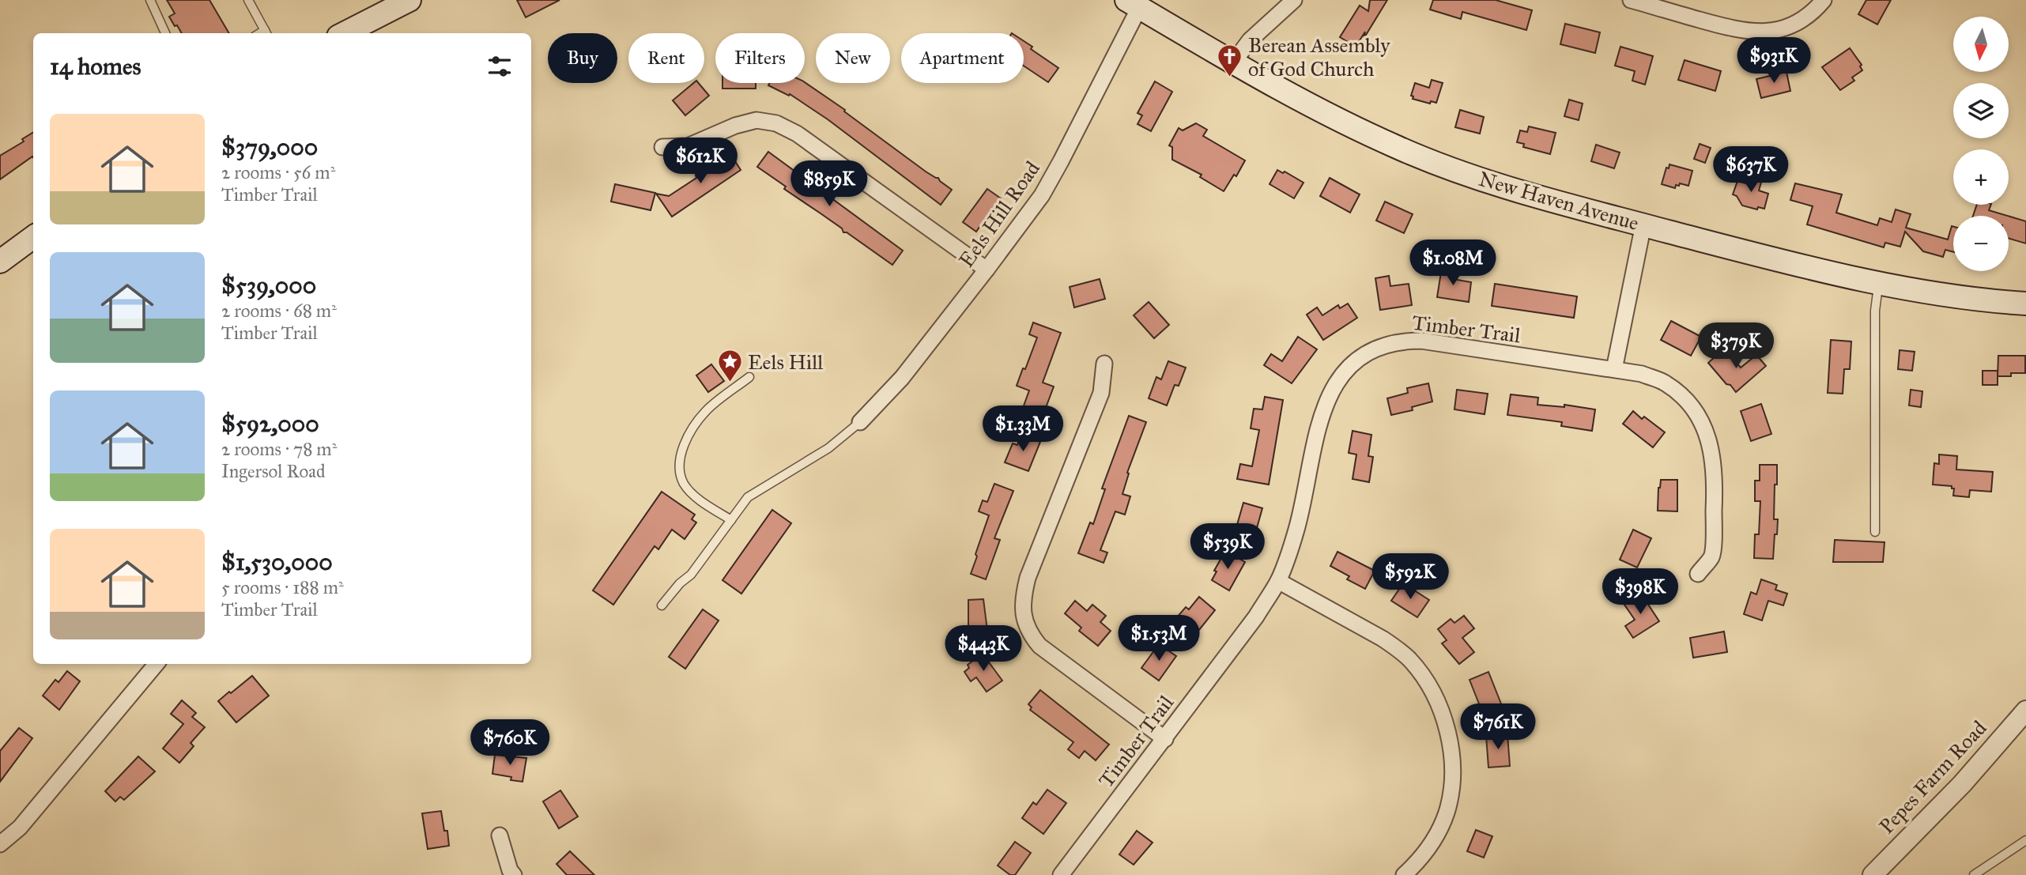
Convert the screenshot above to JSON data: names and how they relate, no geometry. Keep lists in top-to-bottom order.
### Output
{
  "streets": {
    "main road": ["New Haven Avenue"],
    "street": ["Eels Hill Road", "Timber Trail", "Pepes Farm Road"]
  },
  "crossings": [
    ["New Haven Avenue", "Eels Hill Road"]
  ],
  "places": {
    "church": ["Berean Assembly of God Church"],
    "place": ["Eels Hill"]
  },
  "north": "bottom",
  "page": {
    "map_buttons": ["+", "−"],
    "chip": [
      "Buy",
      "Rent",
      "Filters",
      "New",
      "Apartment"
    ],
    "heading": "14 homes",
    "price": [
      "$931K",
      "$612K",
      "$637K",
      "$859K",
      "$1.08M",
      "$379K",
      "$1.33M",
      "$539K",
      "$592K",
      "$398K",
      "$1.53M",
      "$443K",
      "$761K",
      "$760K"
    ],
    "list": [
      {
        "name": "$379,000",
        "note": "2 rooms · 56 m² · Timber Trail"
      },
      {
        "name": "$539,000",
        "note": "2 rooms · 68 m² · Timber Trail"
      },
      {
        "name": "$592,000",
        "note": "2 rooms · 78 m² · Ingersol Road"
      },
      {
        "name": "$1,530,000",
        "note": "5 rooms · 188 m² · Timber Trail"
      }
    ]
  }
}
